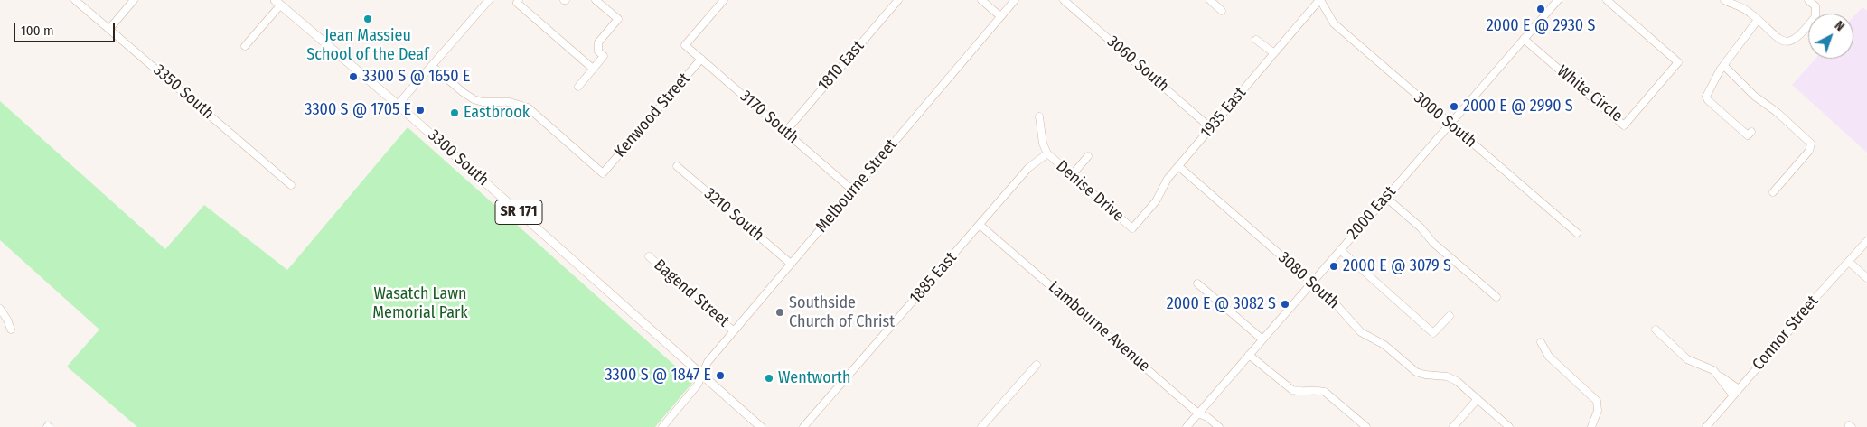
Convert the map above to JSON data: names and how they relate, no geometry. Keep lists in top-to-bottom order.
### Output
{
  "streets": {
    "main road": ["3300 South", "SR 171"],
    "street": [
      "3060 South",
      "1810 East",
      "3350 South",
      "White Circle",
      "1935 East",
      "Kenwood Street",
      "3170 South",
      "3000 South",
      "Melbourne Street",
      "Denise Drive",
      "2000 East",
      "3210 South",
      "1885 East",
      "3080 South",
      "Bagend Street",
      "Lambourne Avenue",
      "Connor Street"
    ]
  },
  "crossings": [
    ["3060 South", "1935 East"],
    ["1810 East", "3170 South"],
    ["White Circle", "2000 East"],
    ["1935 East", "3000 South"],
    ["1935 East", "Denise Drive"],
    ["1935 East", "3080 South"],
    ["Kenwood Street", "3170 South"],
    ["3170 South", "Melbourne Street"],
    ["3000 South", "2000 East"],
    ["3300 South", "Melbourne Street"],
    ["Melbourne Street", "3210 South"],
    ["Melbourne Street", "Bagend Street"],
    ["Denise Drive", "1885 East"],
    ["2000 East", "3080 South"],
    ["2000 East", "Lambourne Avenue"],
    ["1885 East", "Lambourne Avenue"]
  ],
  "parks": ["Wasatch Lawn Memorial Park"],
  "places": [
    "2000 E @ 2930 S",
    "Jean Massieu School of the Deaf",
    "3300 S @ 1650 E",
    "2000 E @ 2990 S",
    "3300 S @ 1705 E",
    "Eastbrook",
    "2000 E @ 3079 S",
    "2000 E @ 3082 S",
    "Southside Church of Christ",
    "3300 S @ 1847 E",
    "Wentworth"
  ],
  "scale_bar": "100 m",
  "north": "top right"
}
